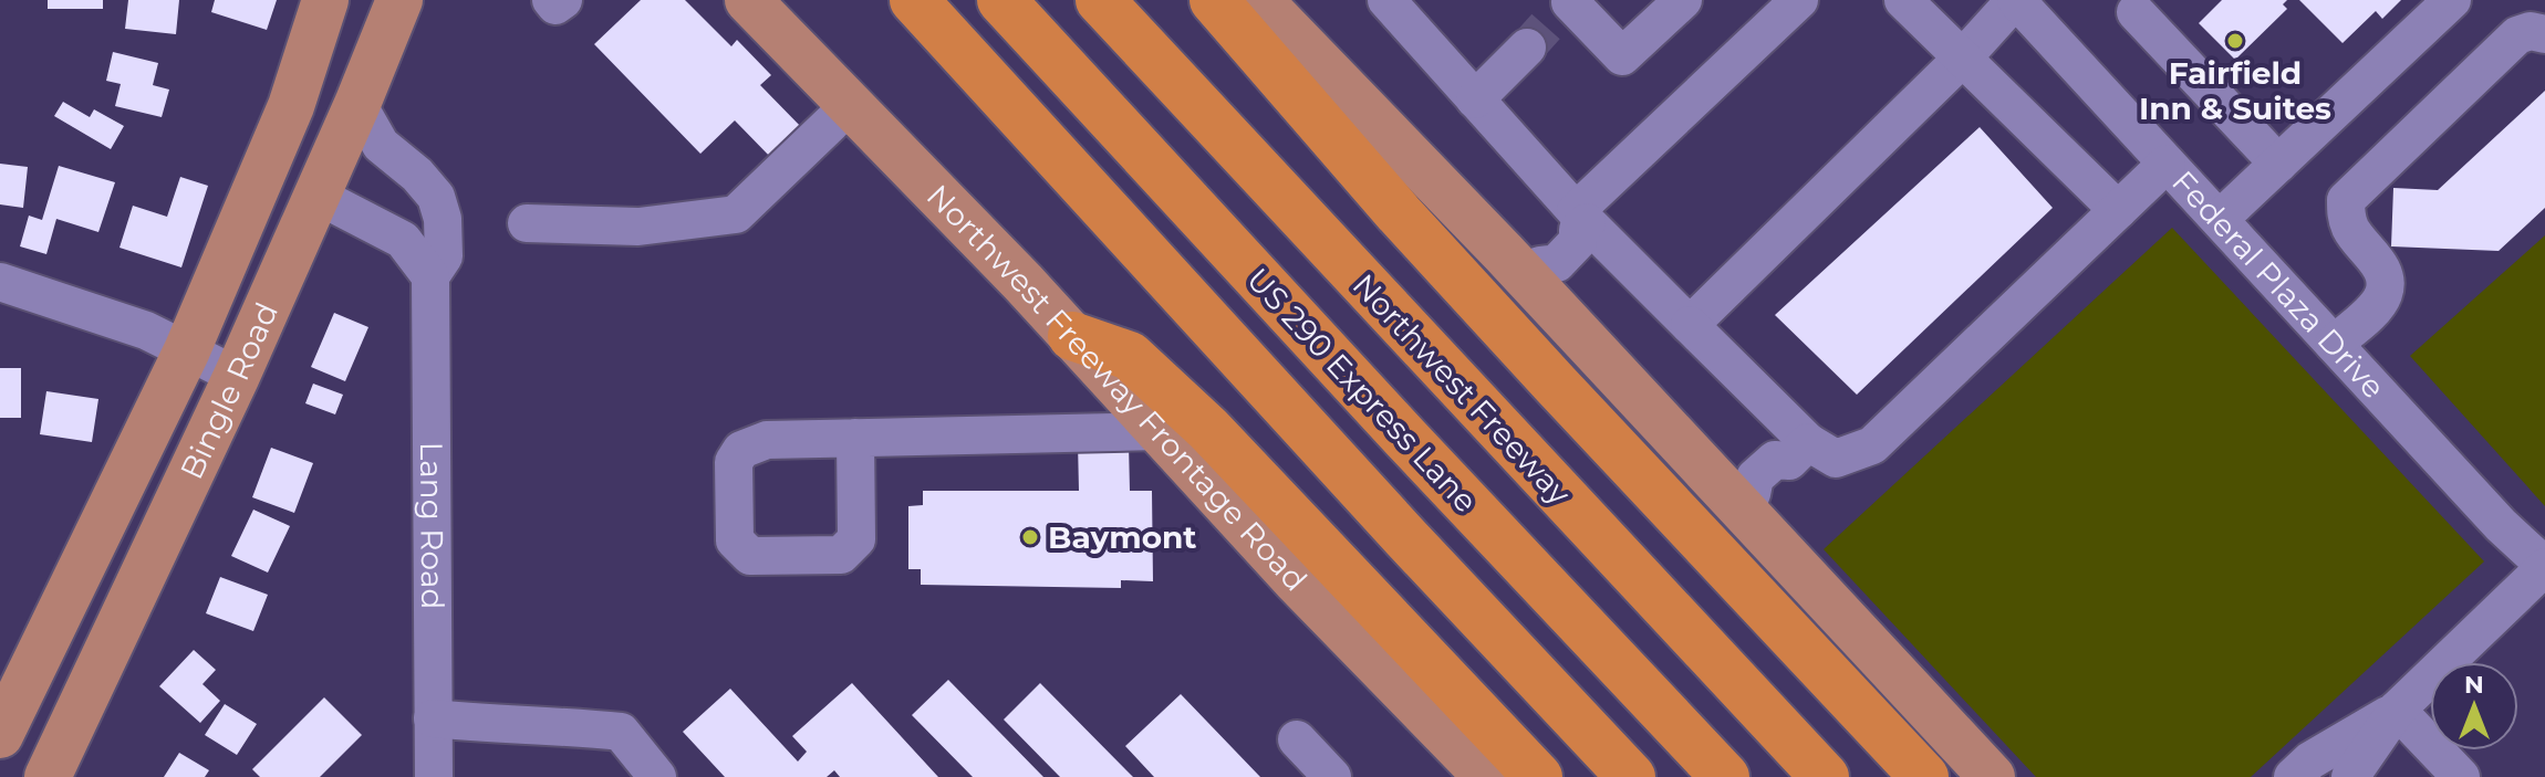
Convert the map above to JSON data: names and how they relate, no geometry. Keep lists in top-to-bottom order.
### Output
{
  "streets": {
    "highway": ["Northwest Freeway", "US 290 Express Lane"],
    "main road": ["Northwest Freeway Frontage Road", "Bingle Road"],
    "street": ["Federal Plaza Drive", "Lang Road"]
  },
  "crossings": [
    ["Bingle Road", "Lang Road"]
  ],
  "places": ["Fairfield Inn & Suites", "Baymont"],
  "north": "top"
}
